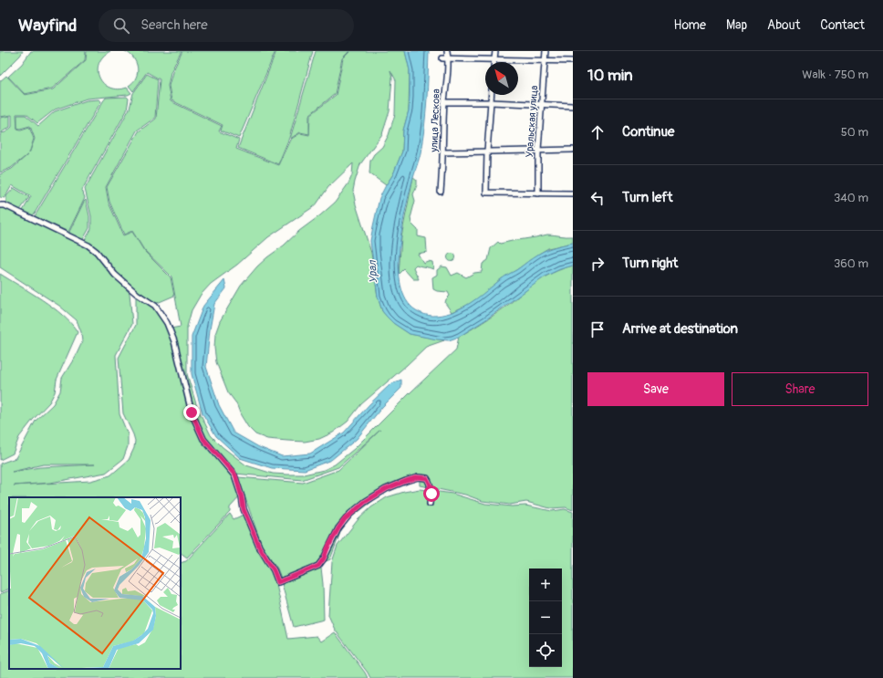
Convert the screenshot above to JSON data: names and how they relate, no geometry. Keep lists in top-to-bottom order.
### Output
{
  "streets": {
    "street": ["улица Лескова", "Уральская улица"]
  },
  "water": ["Урал"],
  "north": "top left",
  "page": {
    "header": "Wayfind",
    "search": "Search here",
    "nav": [
      "Home",
      "Map",
      "About",
      "Contact"
    ],
    "heading": ["10 min", "Walk · 750 m"],
    "list": [
      ["Continue", "50 m"],
      ["Turn left", "340 m"],
      ["Turn right", "360 m"],
      "Arrive at destination"
    ],
    "buttons": ["Save", "Share"],
    "map_buttons": ["+", "−"]
  }
}
